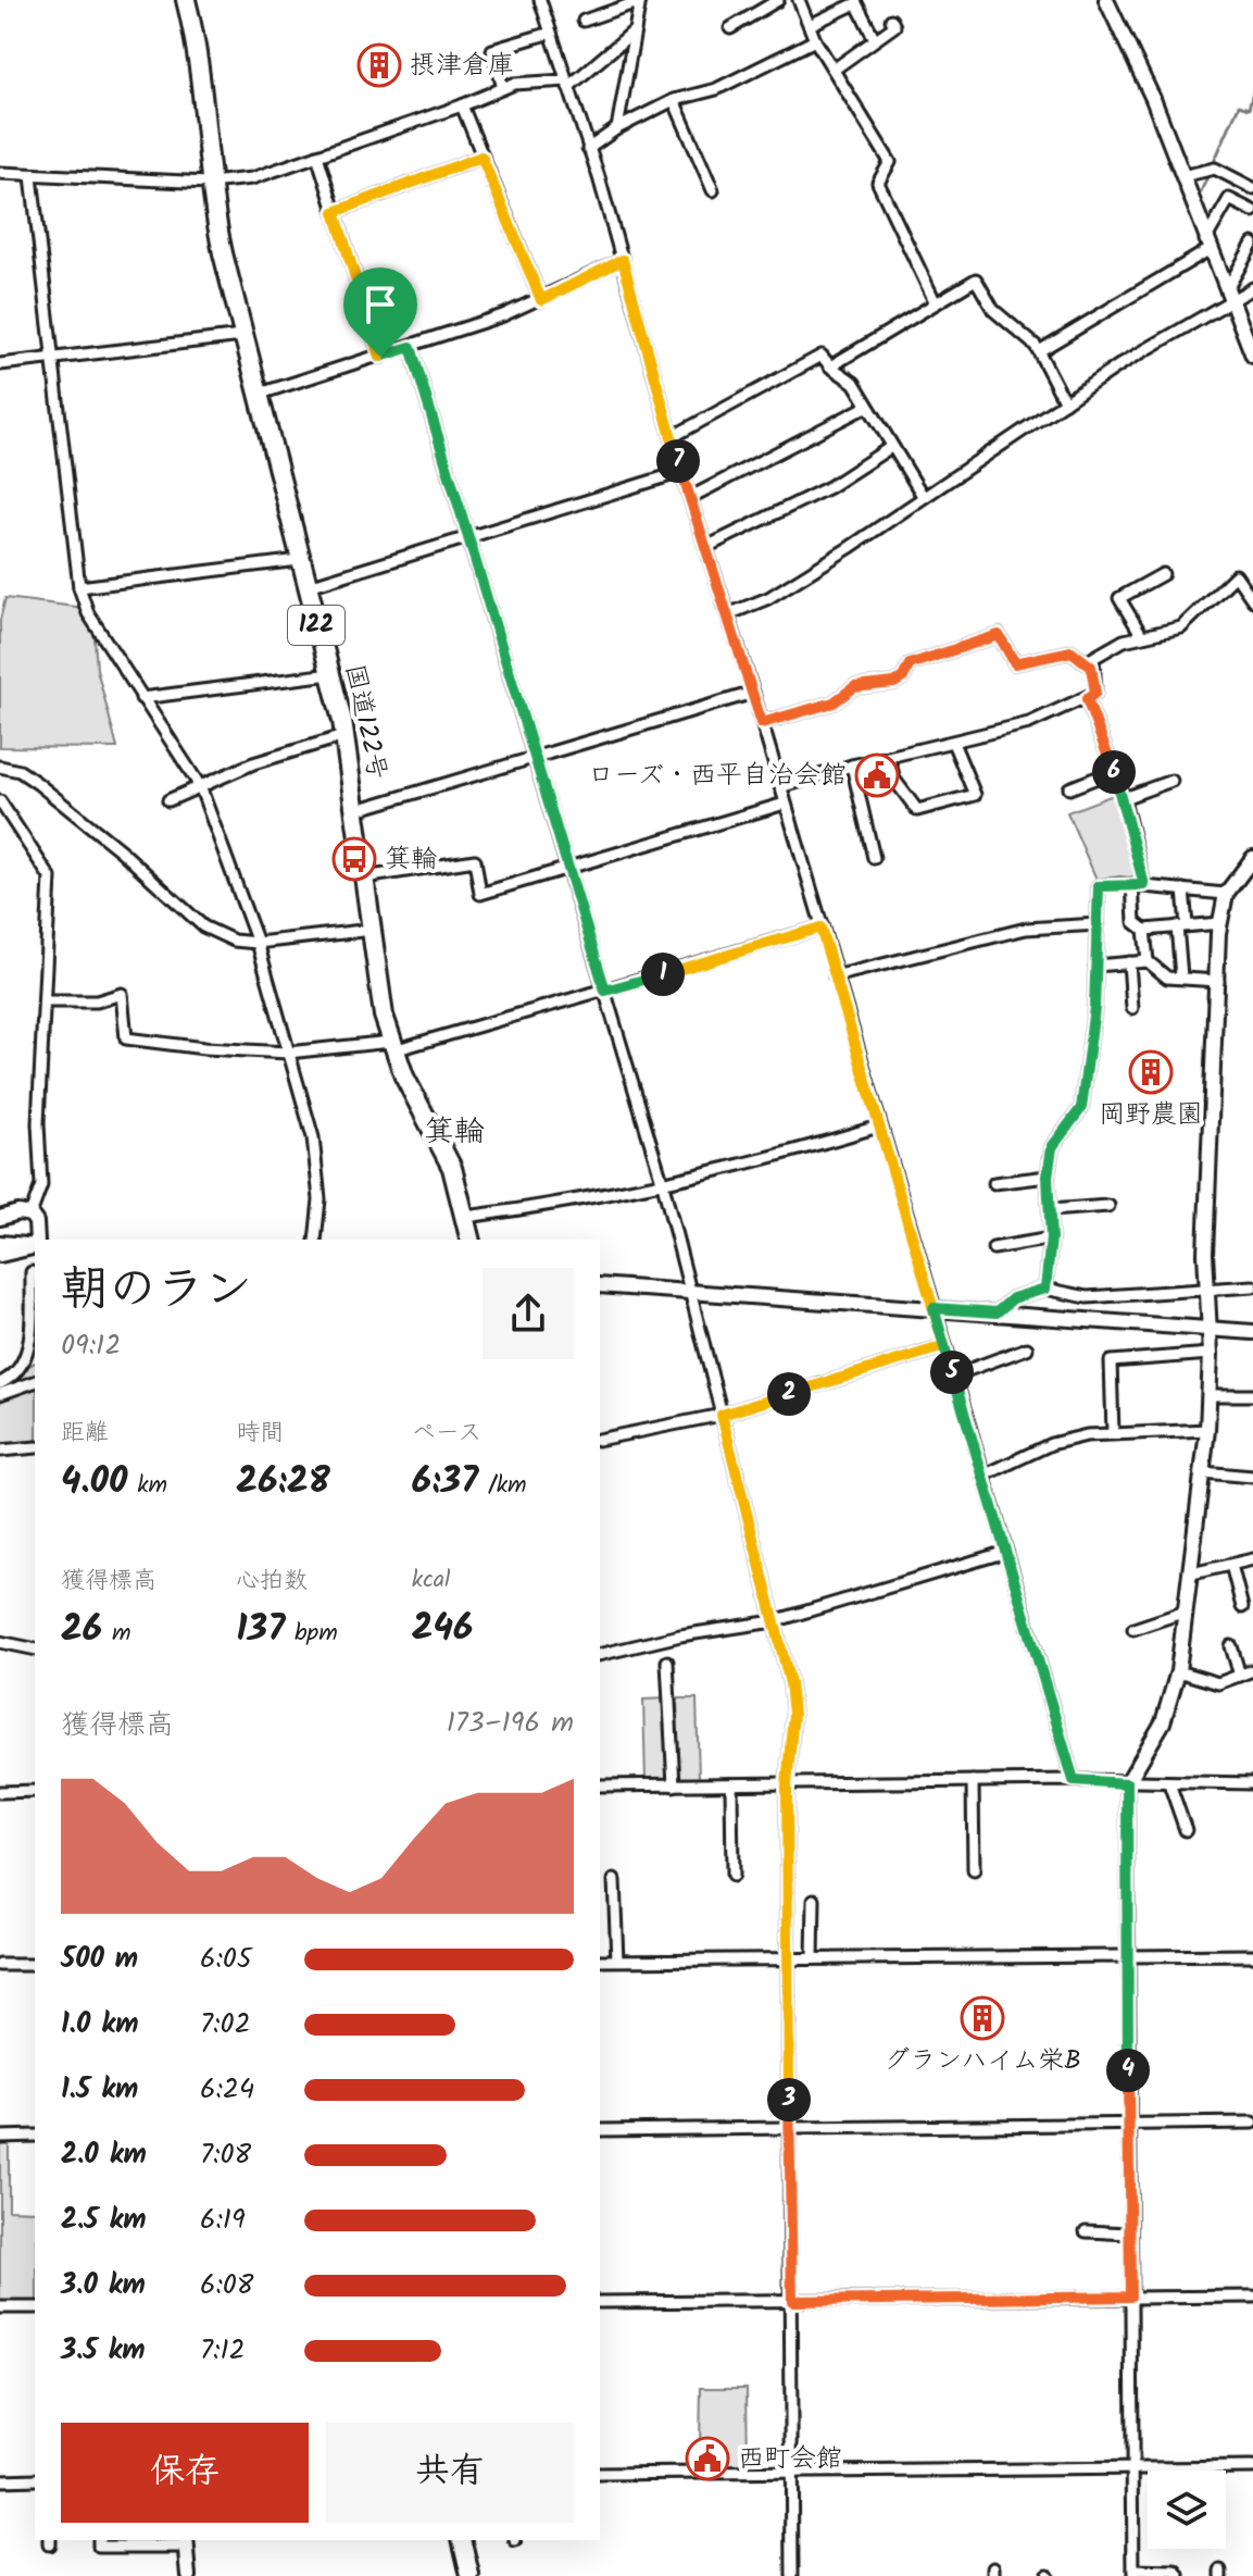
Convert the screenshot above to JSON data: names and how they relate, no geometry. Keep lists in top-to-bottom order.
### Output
{
  "streets": {
    "highway": ["122", "国道122号"]
  },
  "districts": ["箕輪"],
  "places": {
    "building": ["摂津倉庫", "岡野農園", "グランハイム栄B"],
    "public building": ["ローズ・西平自治会館", "西町会館"],
    "bus stop": ["箕輪"]
  },
  "page": {
    "pins": [
      "7",
      "6",
      "1",
      "5",
      "2",
      "4",
      "3"
    ],
    "heading": ["朝のラン", "09:12"],
    "stats": [
      ["距離", "4.00 km"],
      ["時間", "26:28"],
      ["ペース", "6:37 /km"],
      ["獲得標高", "26 m"],
      ["心拍数", "137 bpm"],
      ["kcal", "246"]
    ],
    "chart": ["獲得標高", "173–196 m"],
    "list": [
      {
        "name": "500 m",
        "note": "6:05"
      },
      {
        "name": "1.0 km",
        "note": "7:02"
      },
      {
        "name": "1.5 km",
        "note": "6:24"
      },
      {
        "name": "2.0 km",
        "note": "7:08"
      },
      {
        "name": "2.5 km",
        "note": "6:19"
      },
      {
        "name": "3.0 km",
        "note": "6:08"
      },
      {
        "name": "3.5 km",
        "note": "7:12"
      }
    ],
    "buttons": ["保存", "共有"]
  }
}
